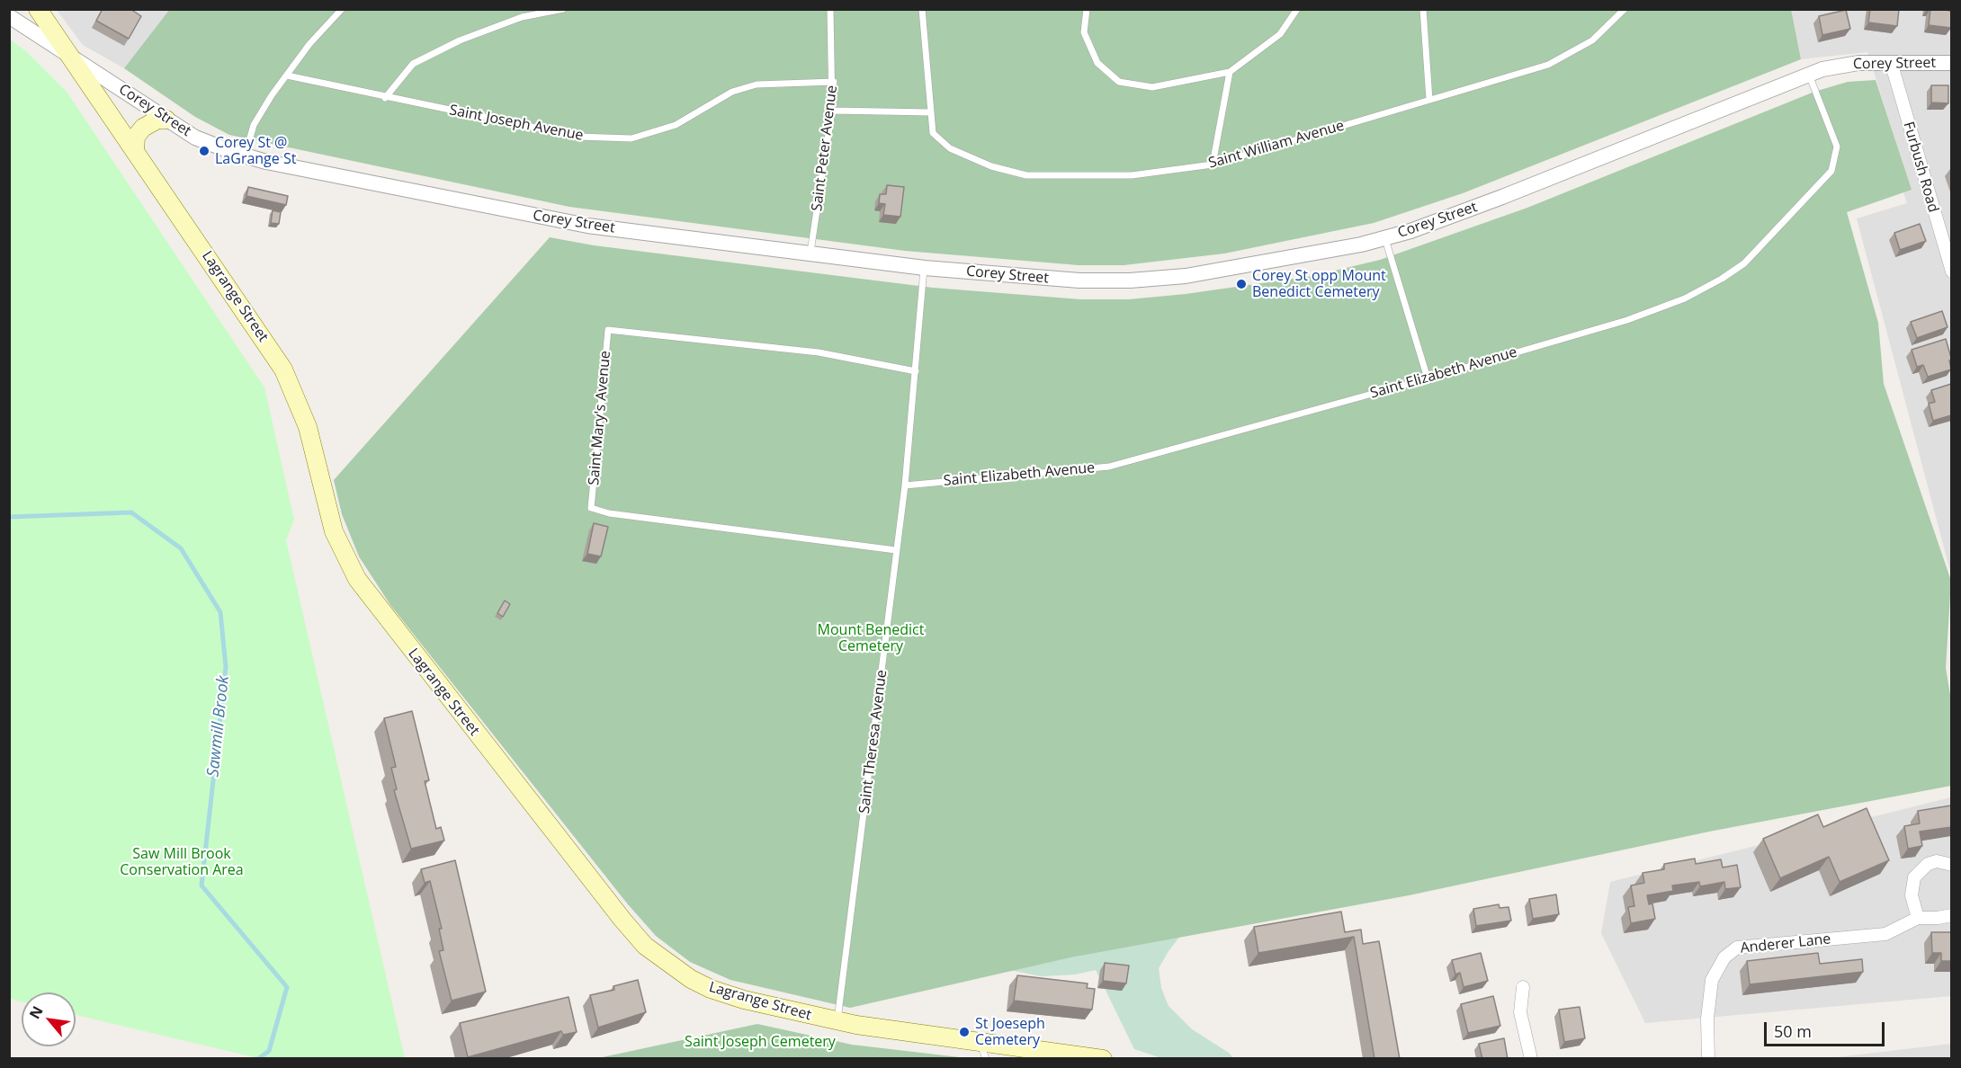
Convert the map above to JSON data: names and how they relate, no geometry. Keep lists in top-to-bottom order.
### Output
{
  "streets": {
    "main road": ["Lagrange Street"],
    "street": ["Corey Street", "Furbush Road", "Anderer Lane"],
    "lane": [
      "Saint Joseph Avenue",
      "Saint William Avenue",
      "Saint Peter Avenue",
      "Saint Elizabeth Avenue",
      "Saint Mary's Avenue",
      "Saint Theresa Avenue"
    ]
  },
  "crossings": [
    ["Corey Street", "Saint Peter Avenue"],
    ["Corey Street", "Furbush Road"],
    ["Corey Street", "Lagrange Street"],
    ["Corey Street", "Saint Elizabeth Avenue"],
    ["Corey Street", "Saint Theresa Avenue"],
    ["Saint Joseph Avenue", "Saint Peter Avenue"],
    ["Lagrange Street", "Saint Theresa Avenue"],
    ["Saint Elizabeth Avenue", "Saint Theresa Avenue"],
    ["Saint Mary's Avenue", "Saint Theresa Avenue"]
  ],
  "water": ["Sawmill Brook"],
  "parks": ["Mount Benedict Cemetery", "Saw Mill Brook Conservation Area", "Saint Joseph Cemetery"],
  "places": ["Corey St @ LaGrange St", "Corey St opp Mount Benedict Cemetery", "St Joeseph Cemetery"],
  "scale_bar": "50 m",
  "north": "top left"
}
